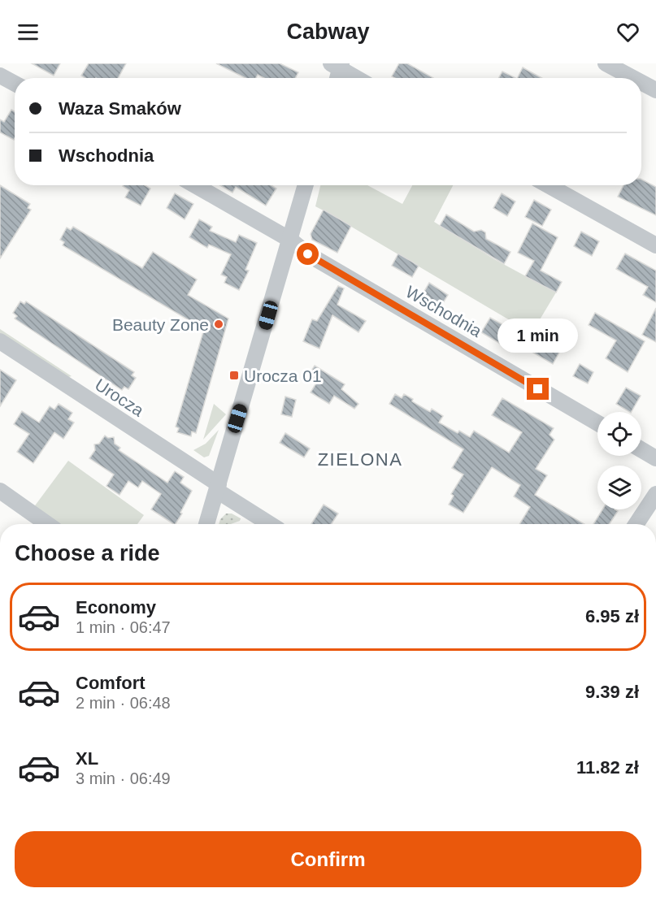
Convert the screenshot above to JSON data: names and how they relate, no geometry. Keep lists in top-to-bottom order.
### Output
{
  "streets": {
    "street": ["Wschodnia", "Urocza"]
  },
  "districts": ["ZIELONA"],
  "places": {
    "other": ["Beauty Zone"],
    "transit": ["Urocza 01"]
  },
  "page": {
    "header": "Cabway",
    "banner": ["Waza Smaków", "Wschodnia"],
    "bubble": "1 min",
    "heading": "Choose a ride",
    "list": [
      {
        "name": "Economy",
        "note": "1 min · 06:47",
        "value": "6.95 zł"
      },
      {
        "name": "Comfort",
        "note": "2 min · 06:48",
        "value": "9.39 zł"
      },
      {
        "name": "XL",
        "note": "3 min · 06:49",
        "value": "11.82 zł"
      }
    ],
    "buttons": "Confirm"
  }
}
